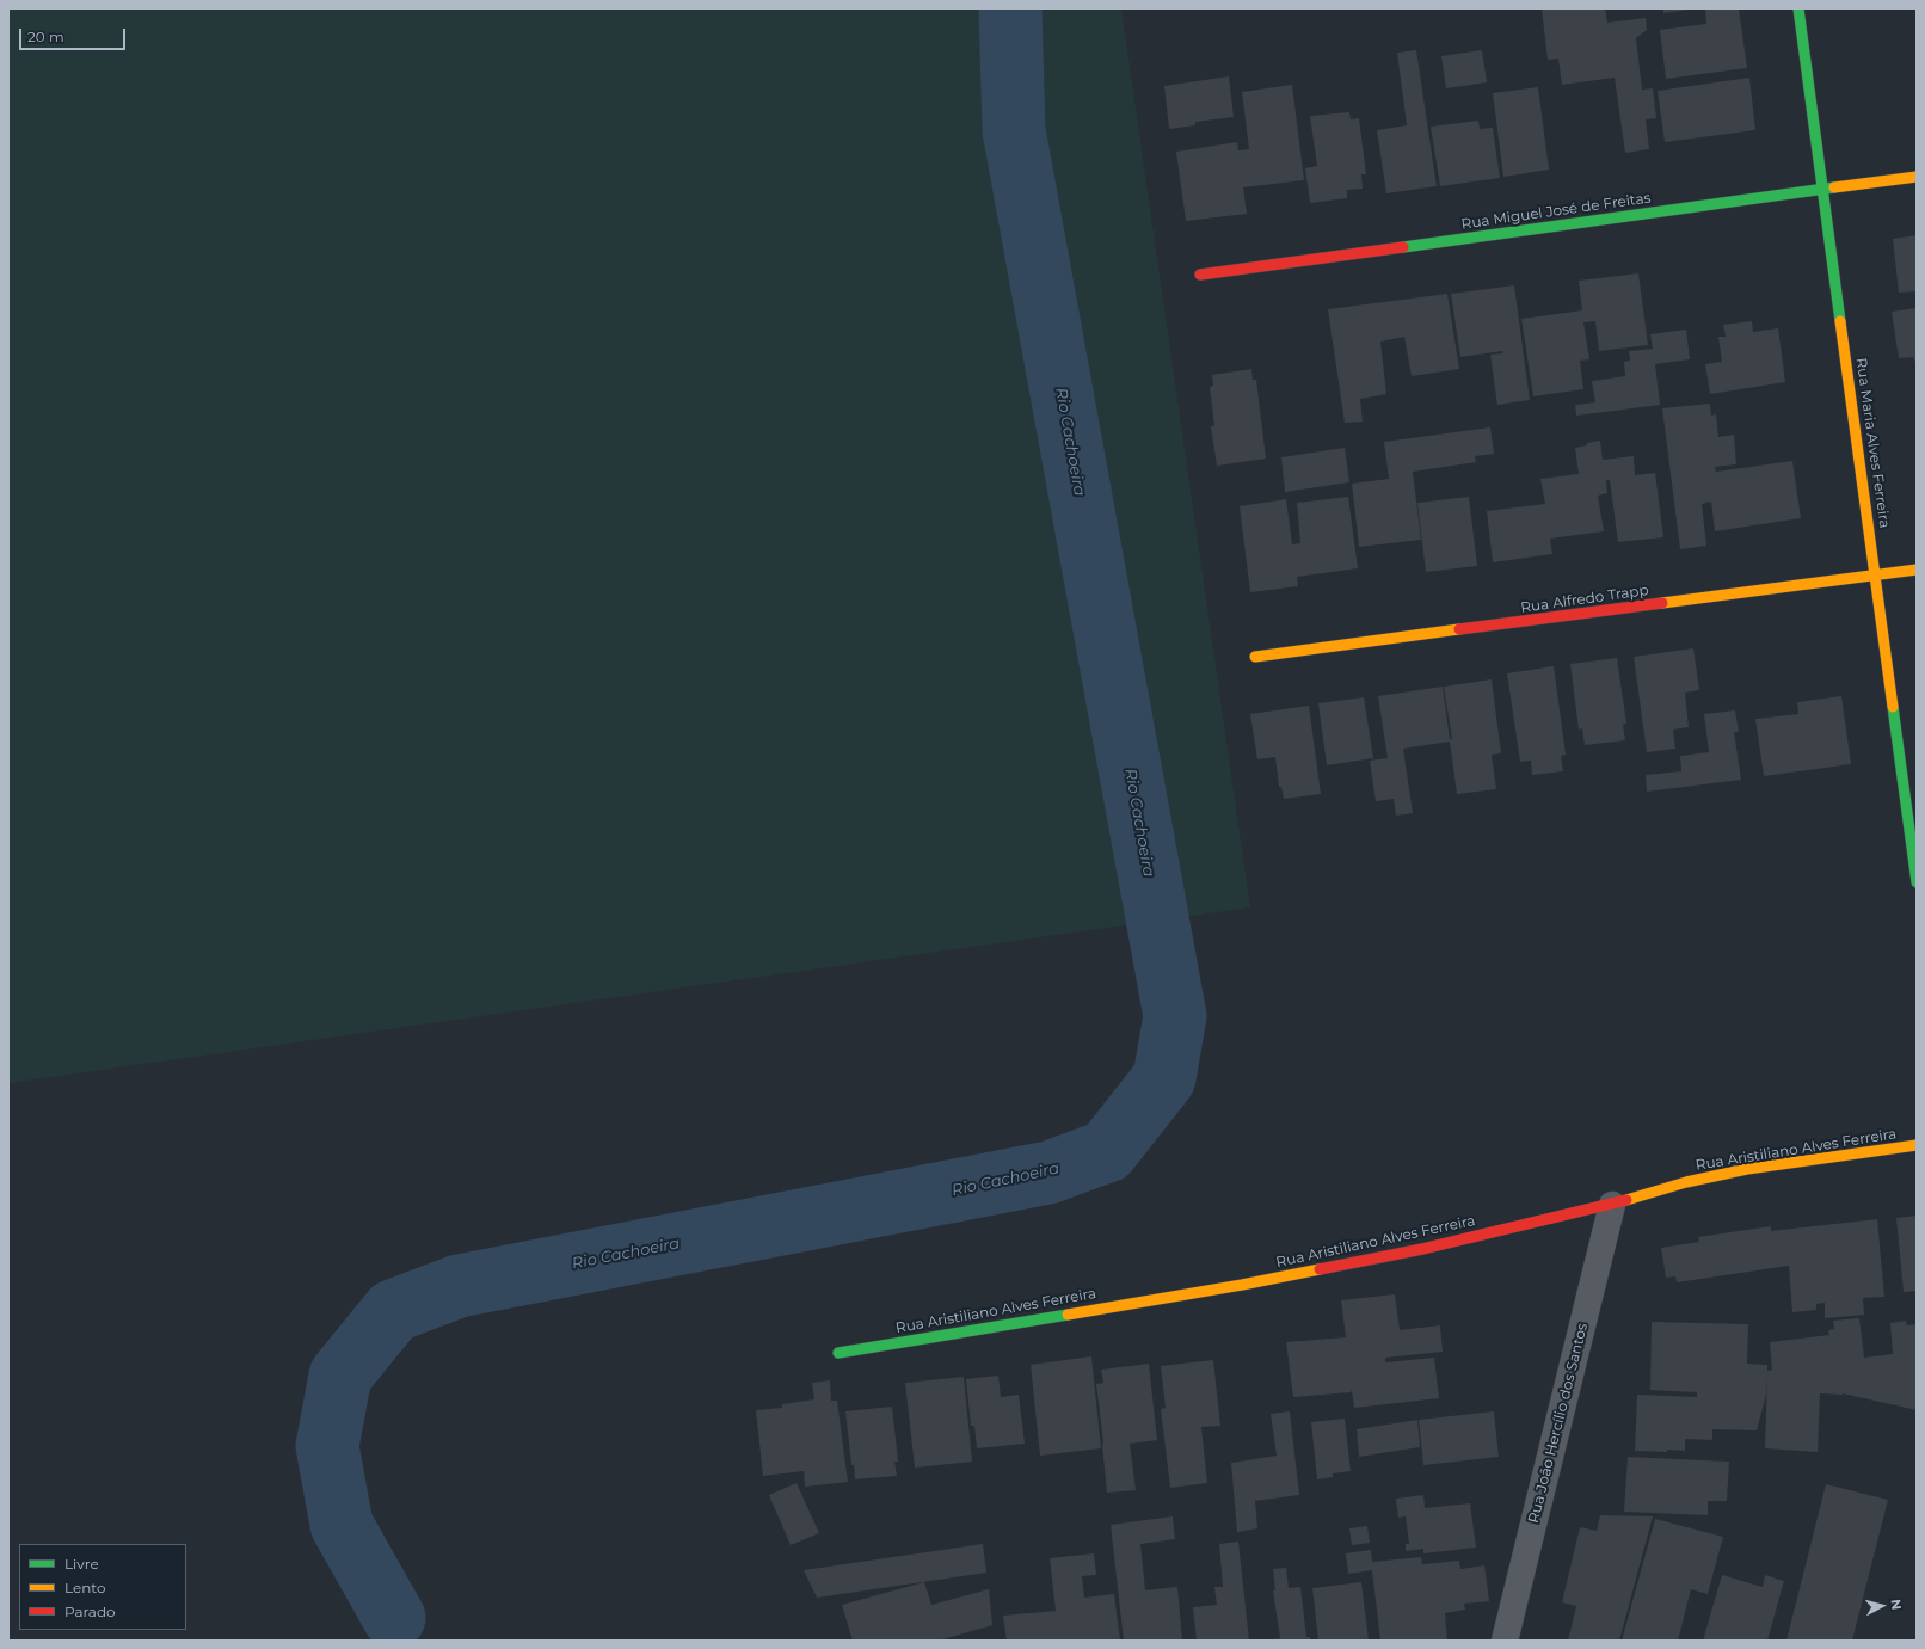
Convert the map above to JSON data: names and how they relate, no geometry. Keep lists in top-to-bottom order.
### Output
{
  "streets": {
    "street": [
      "Rua Miguel José de Freitas",
      "Rua Maria Alves Ferreira",
      "Rua Alfredo Trapp",
      "Rua Aristiliano Alves Ferreira",
      "Rua João Hercílio dos Santos"
    ]
  },
  "crossings": [
    ["Rua Miguel José de Freitas", "Rua Maria Alves Ferreira"],
    ["Rua Maria Alves Ferreira", "Rua Alfredo Trapp"],
    ["Rua Aristiliano Alves Ferreira", "Rua João Hercílio dos Santos"]
  ],
  "water": ["Rio Cachoeira"],
  "legend": ["Livre", "Lento", "Parado"],
  "scale_bar": "20 m",
  "north": "right"
}
